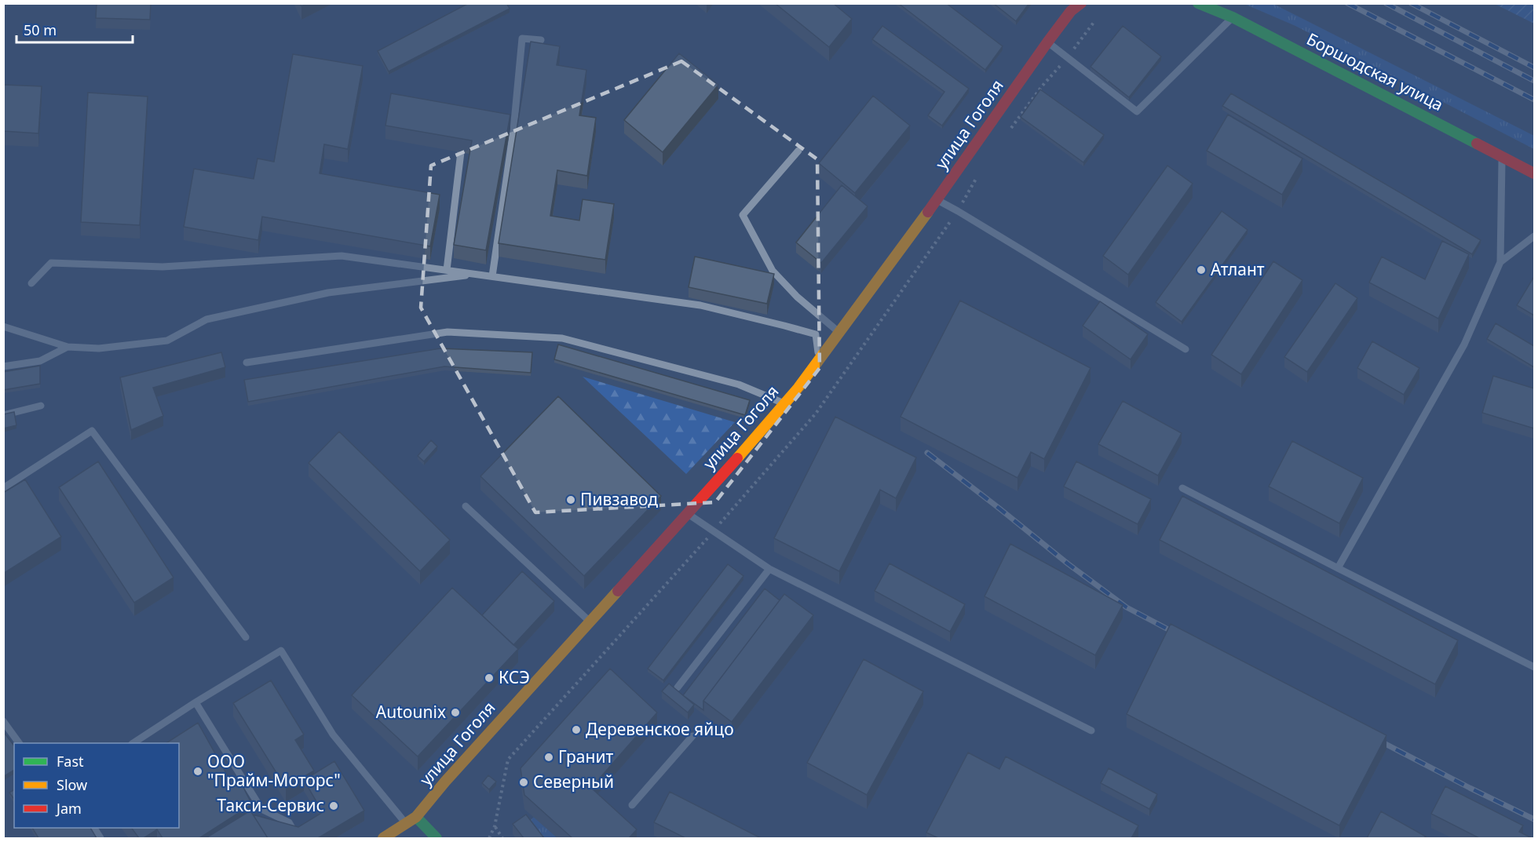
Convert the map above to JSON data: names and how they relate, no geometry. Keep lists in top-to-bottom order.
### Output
{
  "streets": {
    "street": ["Боршодская улица", "улица Гоголя"]
  },
  "places": [
    "Атлант",
    "Пивзавод",
    "КСЭ",
    "Autounix",
    "Деревенское яйцо",
    "Гранит",
    "ООО \"Прайм-Моторс\"",
    "Северный",
    "Такси-Сервис"
  ],
  "legend": ["Fast", "Slow", "Jam"],
  "scale_bar": "50 m"
}
